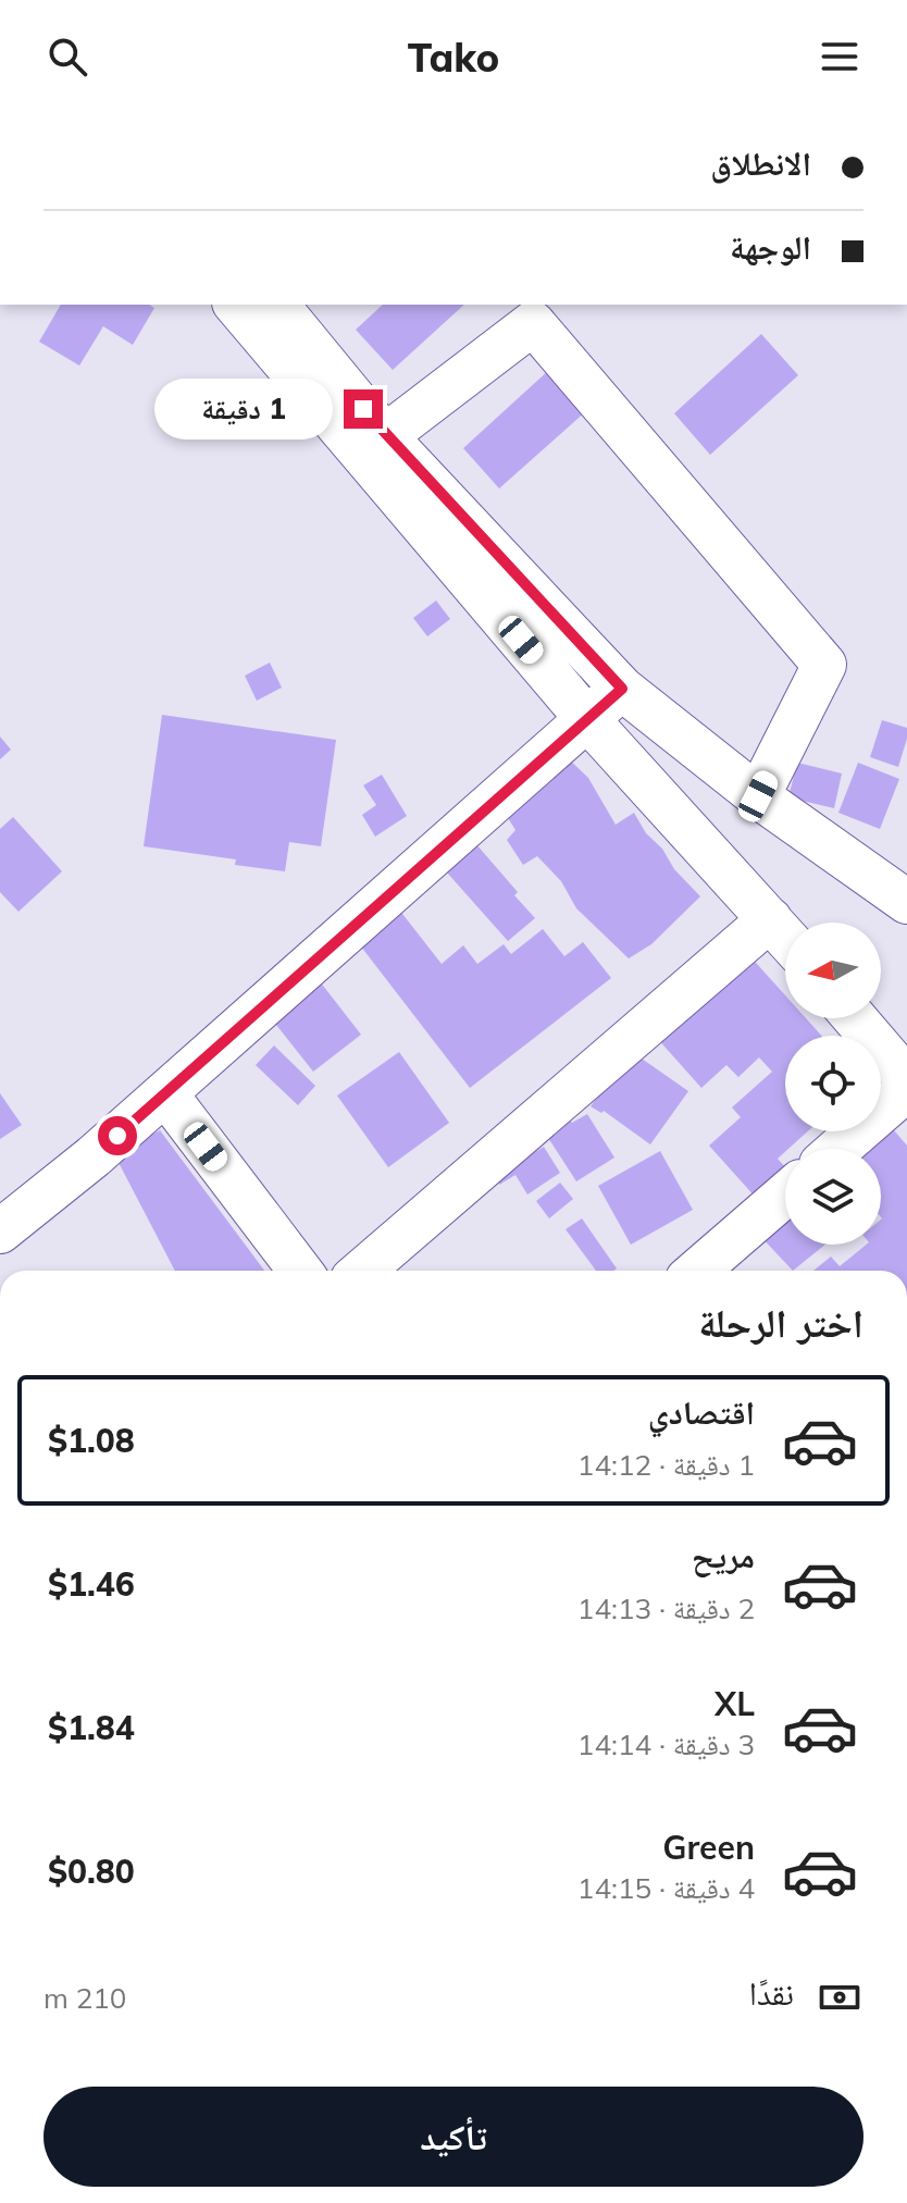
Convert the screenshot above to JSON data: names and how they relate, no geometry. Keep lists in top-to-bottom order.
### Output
{
  "north": "left",
  "page": {
    "header": "Tako",
    "banner": ["الانطلاق", "الوجهة"],
    "bubble": "1 دقيقة",
    "heading": "اختر الرحلة",
    "list": [
      {
        "name": "اقتصادي",
        "note": "1 دقيقة · 14:12",
        "value": "$1.08"
      },
      {
        "name": "مريح",
        "note": "2 دقيقة · 14:13",
        "value": "$1.46"
      },
      {
        "name": "XL",
        "note": "3 دقيقة · 14:14",
        "value": "$1.84"
      },
      {
        "name": "Green",
        "note": "4 دقيقة · 14:15",
        "value": "$0.80"
      }
    ],
    "pay": ["نقدًا", "210 m"],
    "buttons": "تأكيد"
  }
}
